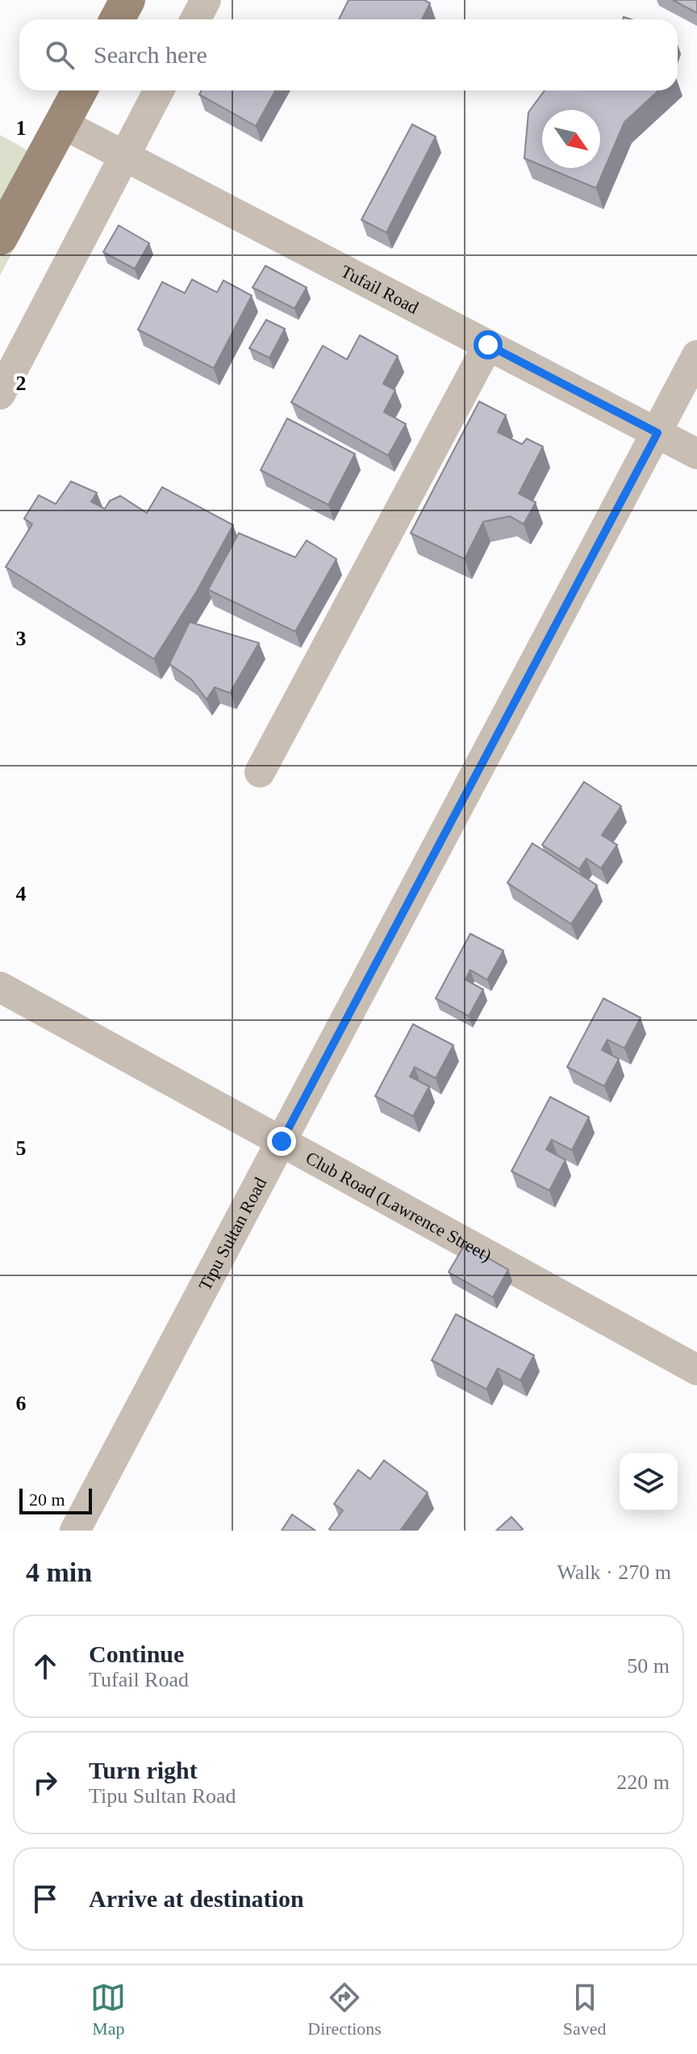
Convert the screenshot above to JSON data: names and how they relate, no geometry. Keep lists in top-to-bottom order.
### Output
{
  "streets": {
    "street": ["Tufail Road", "Club Road (Lawrence Street)", "Tipu Sultan Road"]
  },
  "crossings": [
    ["Tufail Road", "Tipu Sultan Road"],
    ["Club Road (Lawrence Street)", "Tipu Sultan Road"]
  ],
  "scale_bar": "20 m",
  "north": "bottom right",
  "page": {
    "search": "Search here",
    "scale": "20 m",
    "heading": ["4 min", "Walk · 270 m"],
    "list": [
      ["Continue", "Tufail Road", "50 m"],
      ["Turn right", "Tipu Sultan Road", "220 m"],
      "Arrive at destination"
    ],
    "nav": ["Map", "Directions", "Saved"]
  },
  "grid": {
    "rows": [
      "1",
      "2",
      "3",
      "4",
      "5",
      "6"
    ]
  }
}
